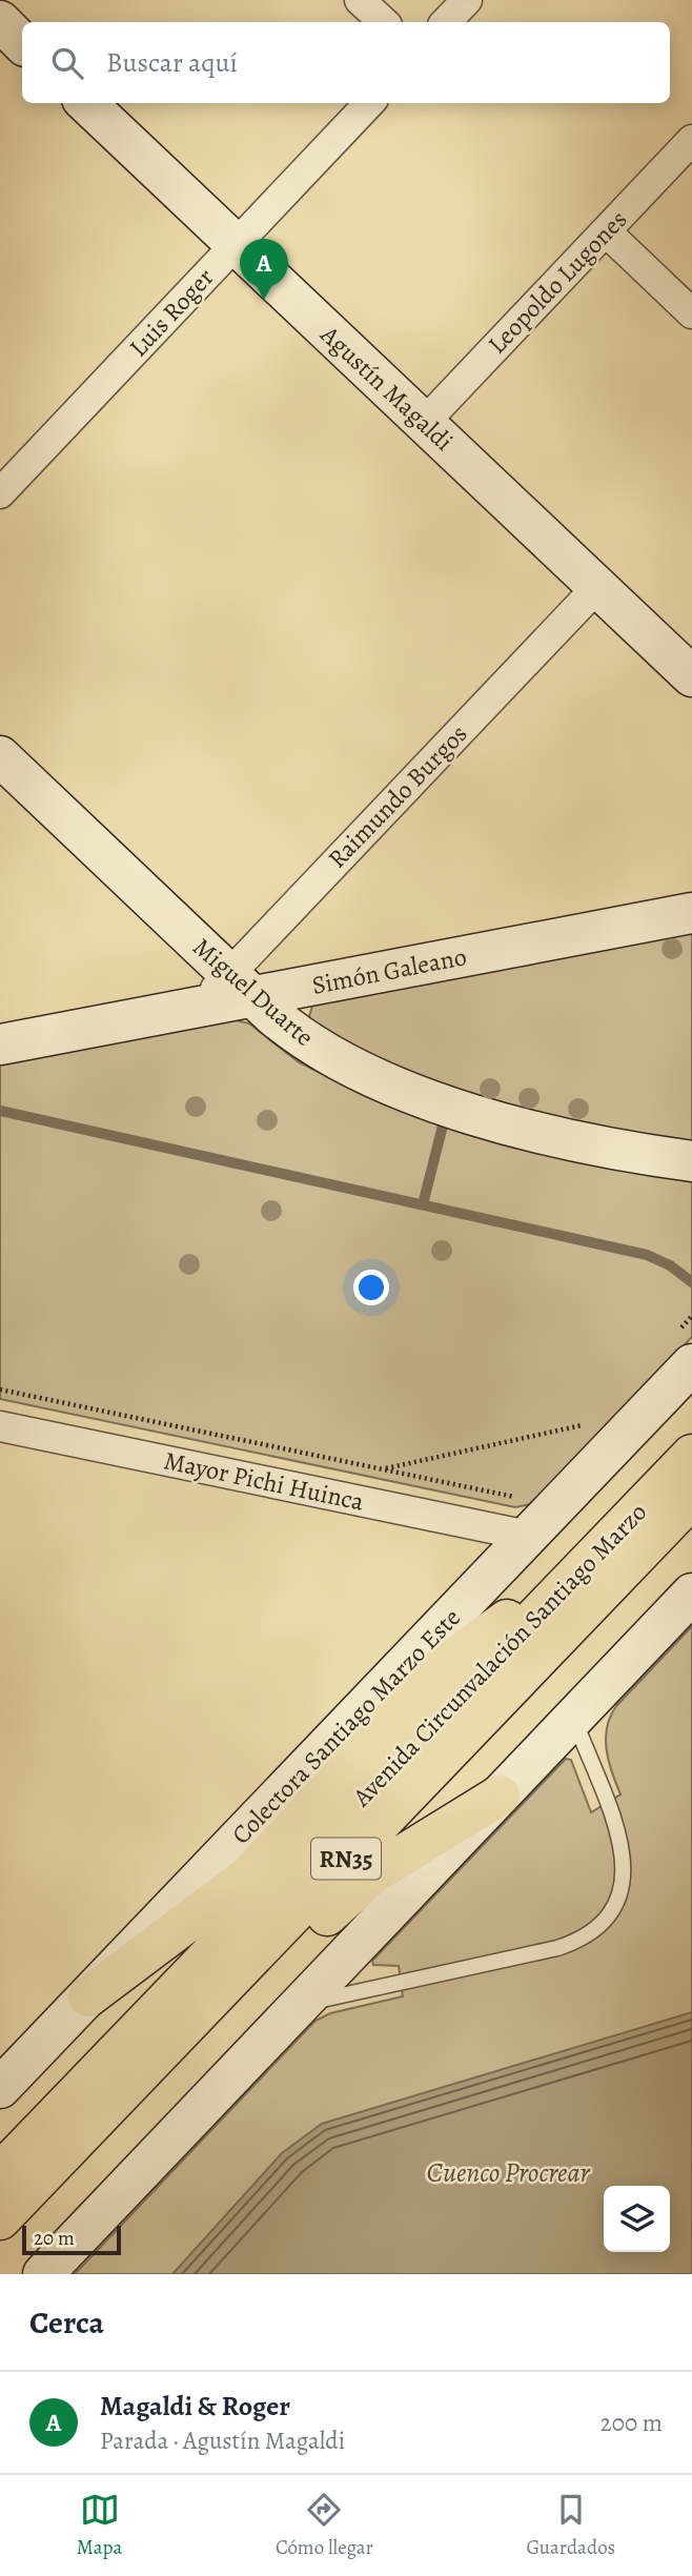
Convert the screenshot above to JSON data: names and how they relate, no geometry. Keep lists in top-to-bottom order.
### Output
{
  "streets": {
    "highway": ["Avenida Circunvalación Santiago Marzo", "RN35"],
    "street": [
      "Leopoldo Lugones",
      "Luis Roger",
      "Agustín Magaldi",
      "Raimundo Burgos",
      "Simón Galeano",
      "Miguel Duarte",
      "Mayor Pichi Huinca",
      "Colectora Santiago Marzo Este"
    ]
  },
  "crossings": [
    ["Leopoldo Lugones", "Agustín Magaldi"],
    ["Luis Roger", "Agustín Magaldi"],
    ["Agustín Magaldi", "Raimundo Burgos"],
    ["Raimundo Burgos", "Simón Galeano"],
    ["Raimundo Burgos", "Miguel Duarte"],
    ["Simón Galeano", "Miguel Duarte"],
    ["Mayor Pichi Huinca", "Colectora Santiago Marzo Este"]
  ],
  "water": ["Cuenco Procrear"],
  "scale_bar": "20 m",
  "page": {
    "search": "Buscar aquí",
    "pins": "A",
    "scale": "20 m",
    "heading": "Cerca",
    "list": [
      {
        "mark": "A",
        "name": "Magaldi & Roger",
        "note": "Parada · Agustín Magaldi",
        "value": "200 m"
      }
    ],
    "nav": ["Mapa", "Cómo llegar", "Guardados"]
  }
}
